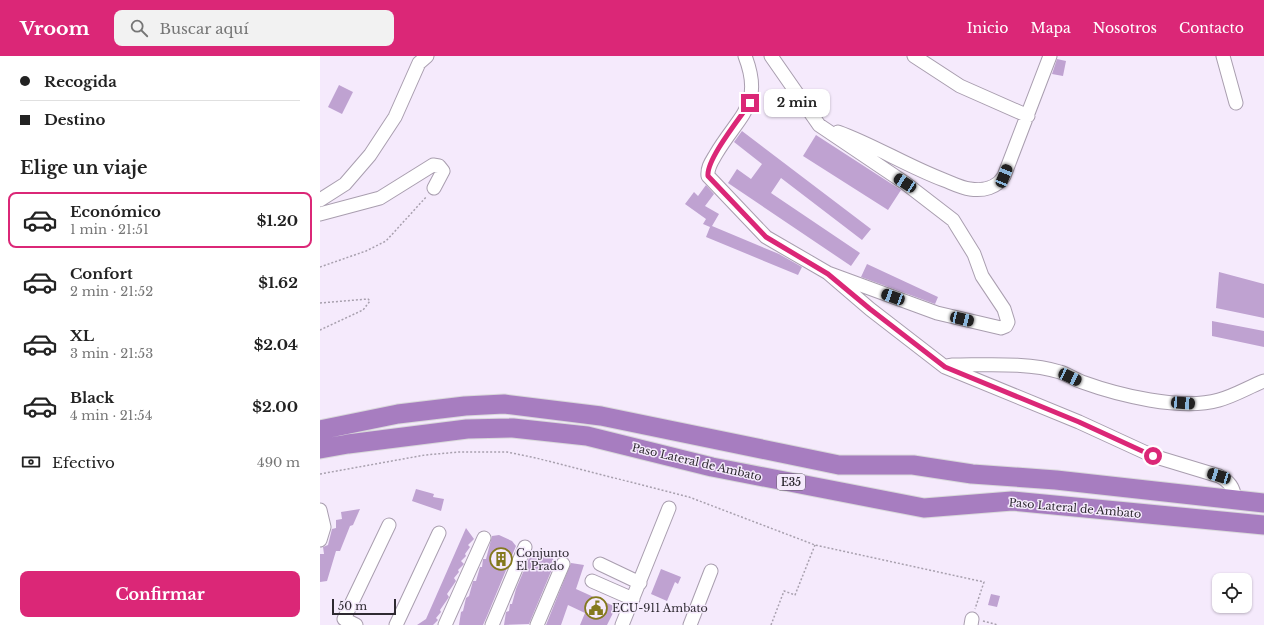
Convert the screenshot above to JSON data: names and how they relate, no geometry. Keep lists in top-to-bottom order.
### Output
{
  "streets": {
    "highway": ["Paso Lateral de Ambato", "E35"]
  },
  "places": {
    "building": ["Conjunto El Prado"],
    "public building": ["ECU-911 Ambato"]
  },
  "scale_bar": "50 m",
  "page": {
    "header": "Vroom",
    "search": "Buscar aquí",
    "nav": [
      "Inicio",
      "Mapa",
      "Nosotros",
      "Contacto"
    ],
    "banner": ["Recogida", "Destino"],
    "bubble": "2 min",
    "heading": "Elige un viaje",
    "list": [
      {
        "name": "Económico",
        "note": "1 min · 21:51",
        "value": "$1.20"
      },
      {
        "name": "Confort",
        "note": "2 min · 21:52",
        "value": "$1.62"
      },
      {
        "name": "XL",
        "note": "3 min · 21:53",
        "value": "$2.04"
      },
      {
        "name": "Black",
        "note": "4 min · 21:54",
        "value": "$2.00"
      }
    ],
    "pay": ["Efectivo", "490 m"],
    "buttons": "Confirmar",
    "scale": "50 m"
  }
}
